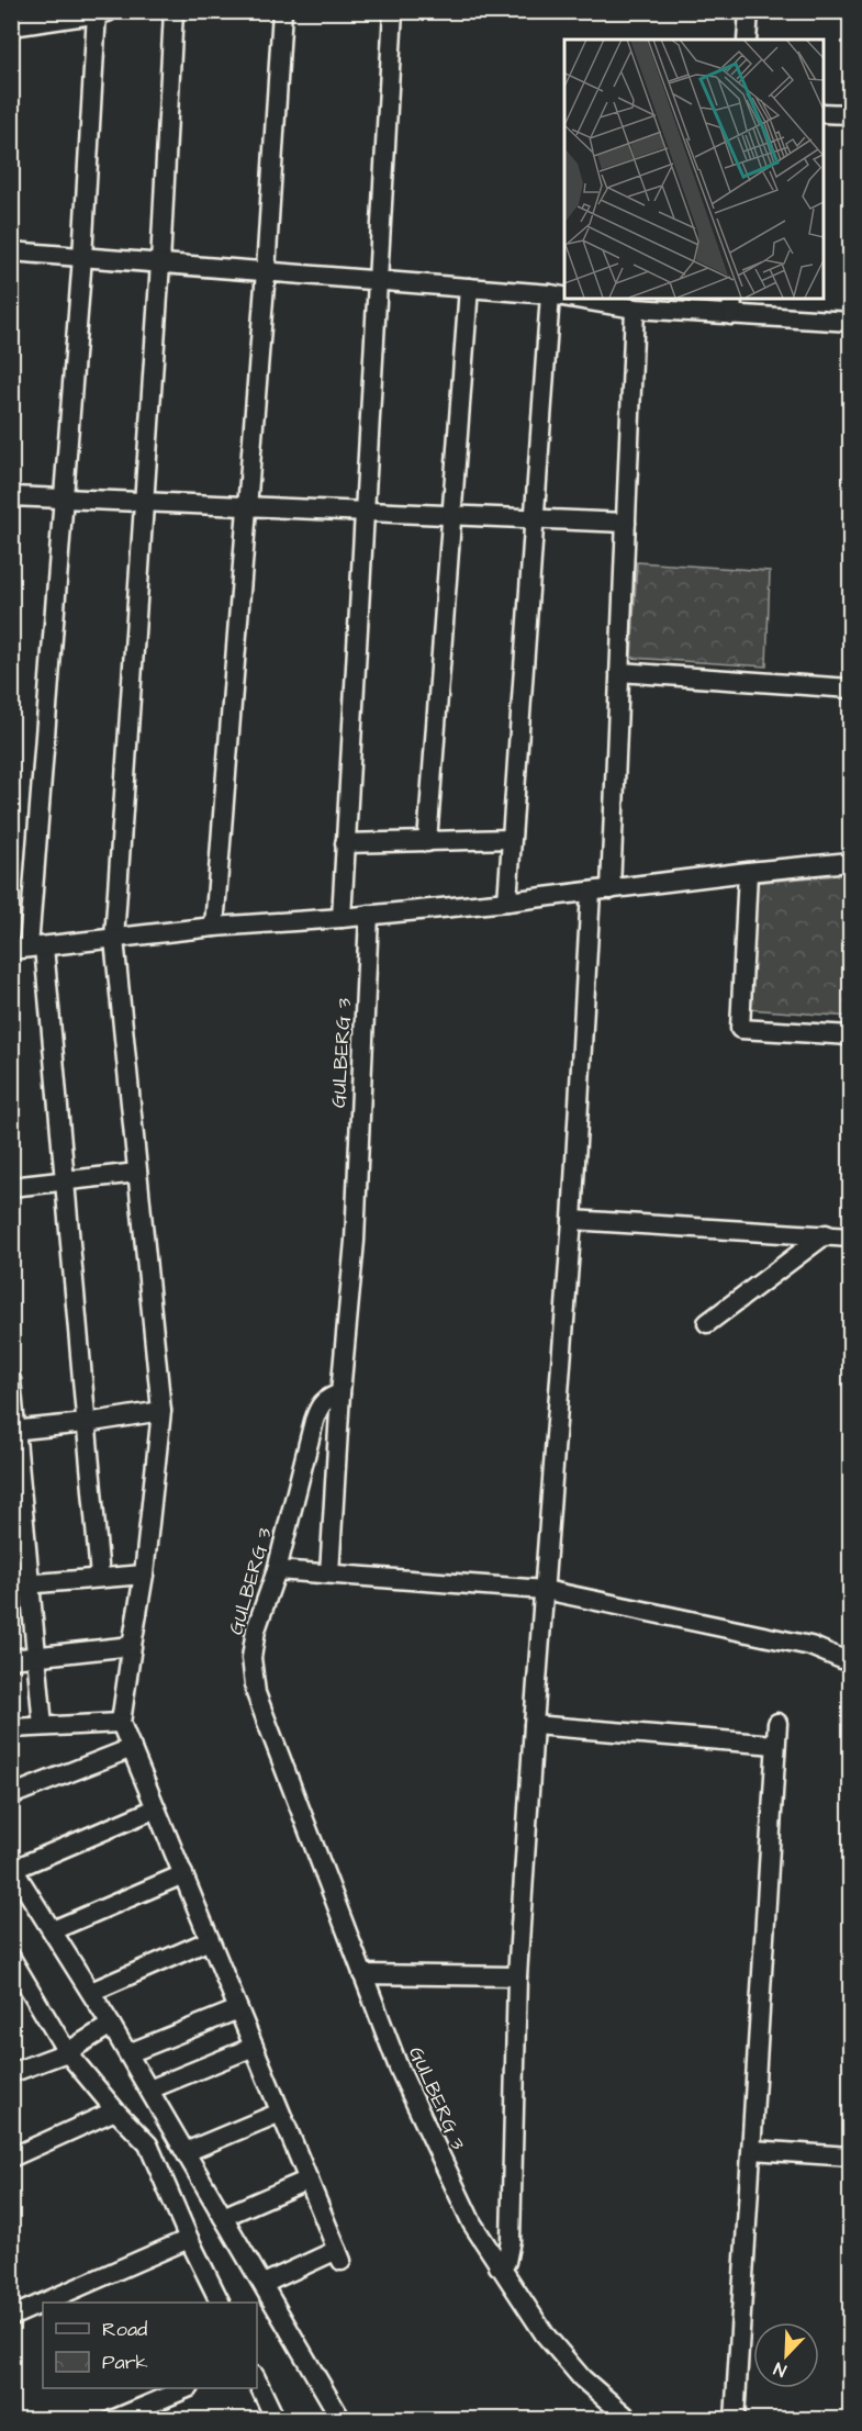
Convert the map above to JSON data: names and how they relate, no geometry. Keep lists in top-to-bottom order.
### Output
{
  "streets": {
    "street": ["GULBERG 3"]
  },
  "legend": ["Road", "Park"],
  "north": "bottom left"
}
